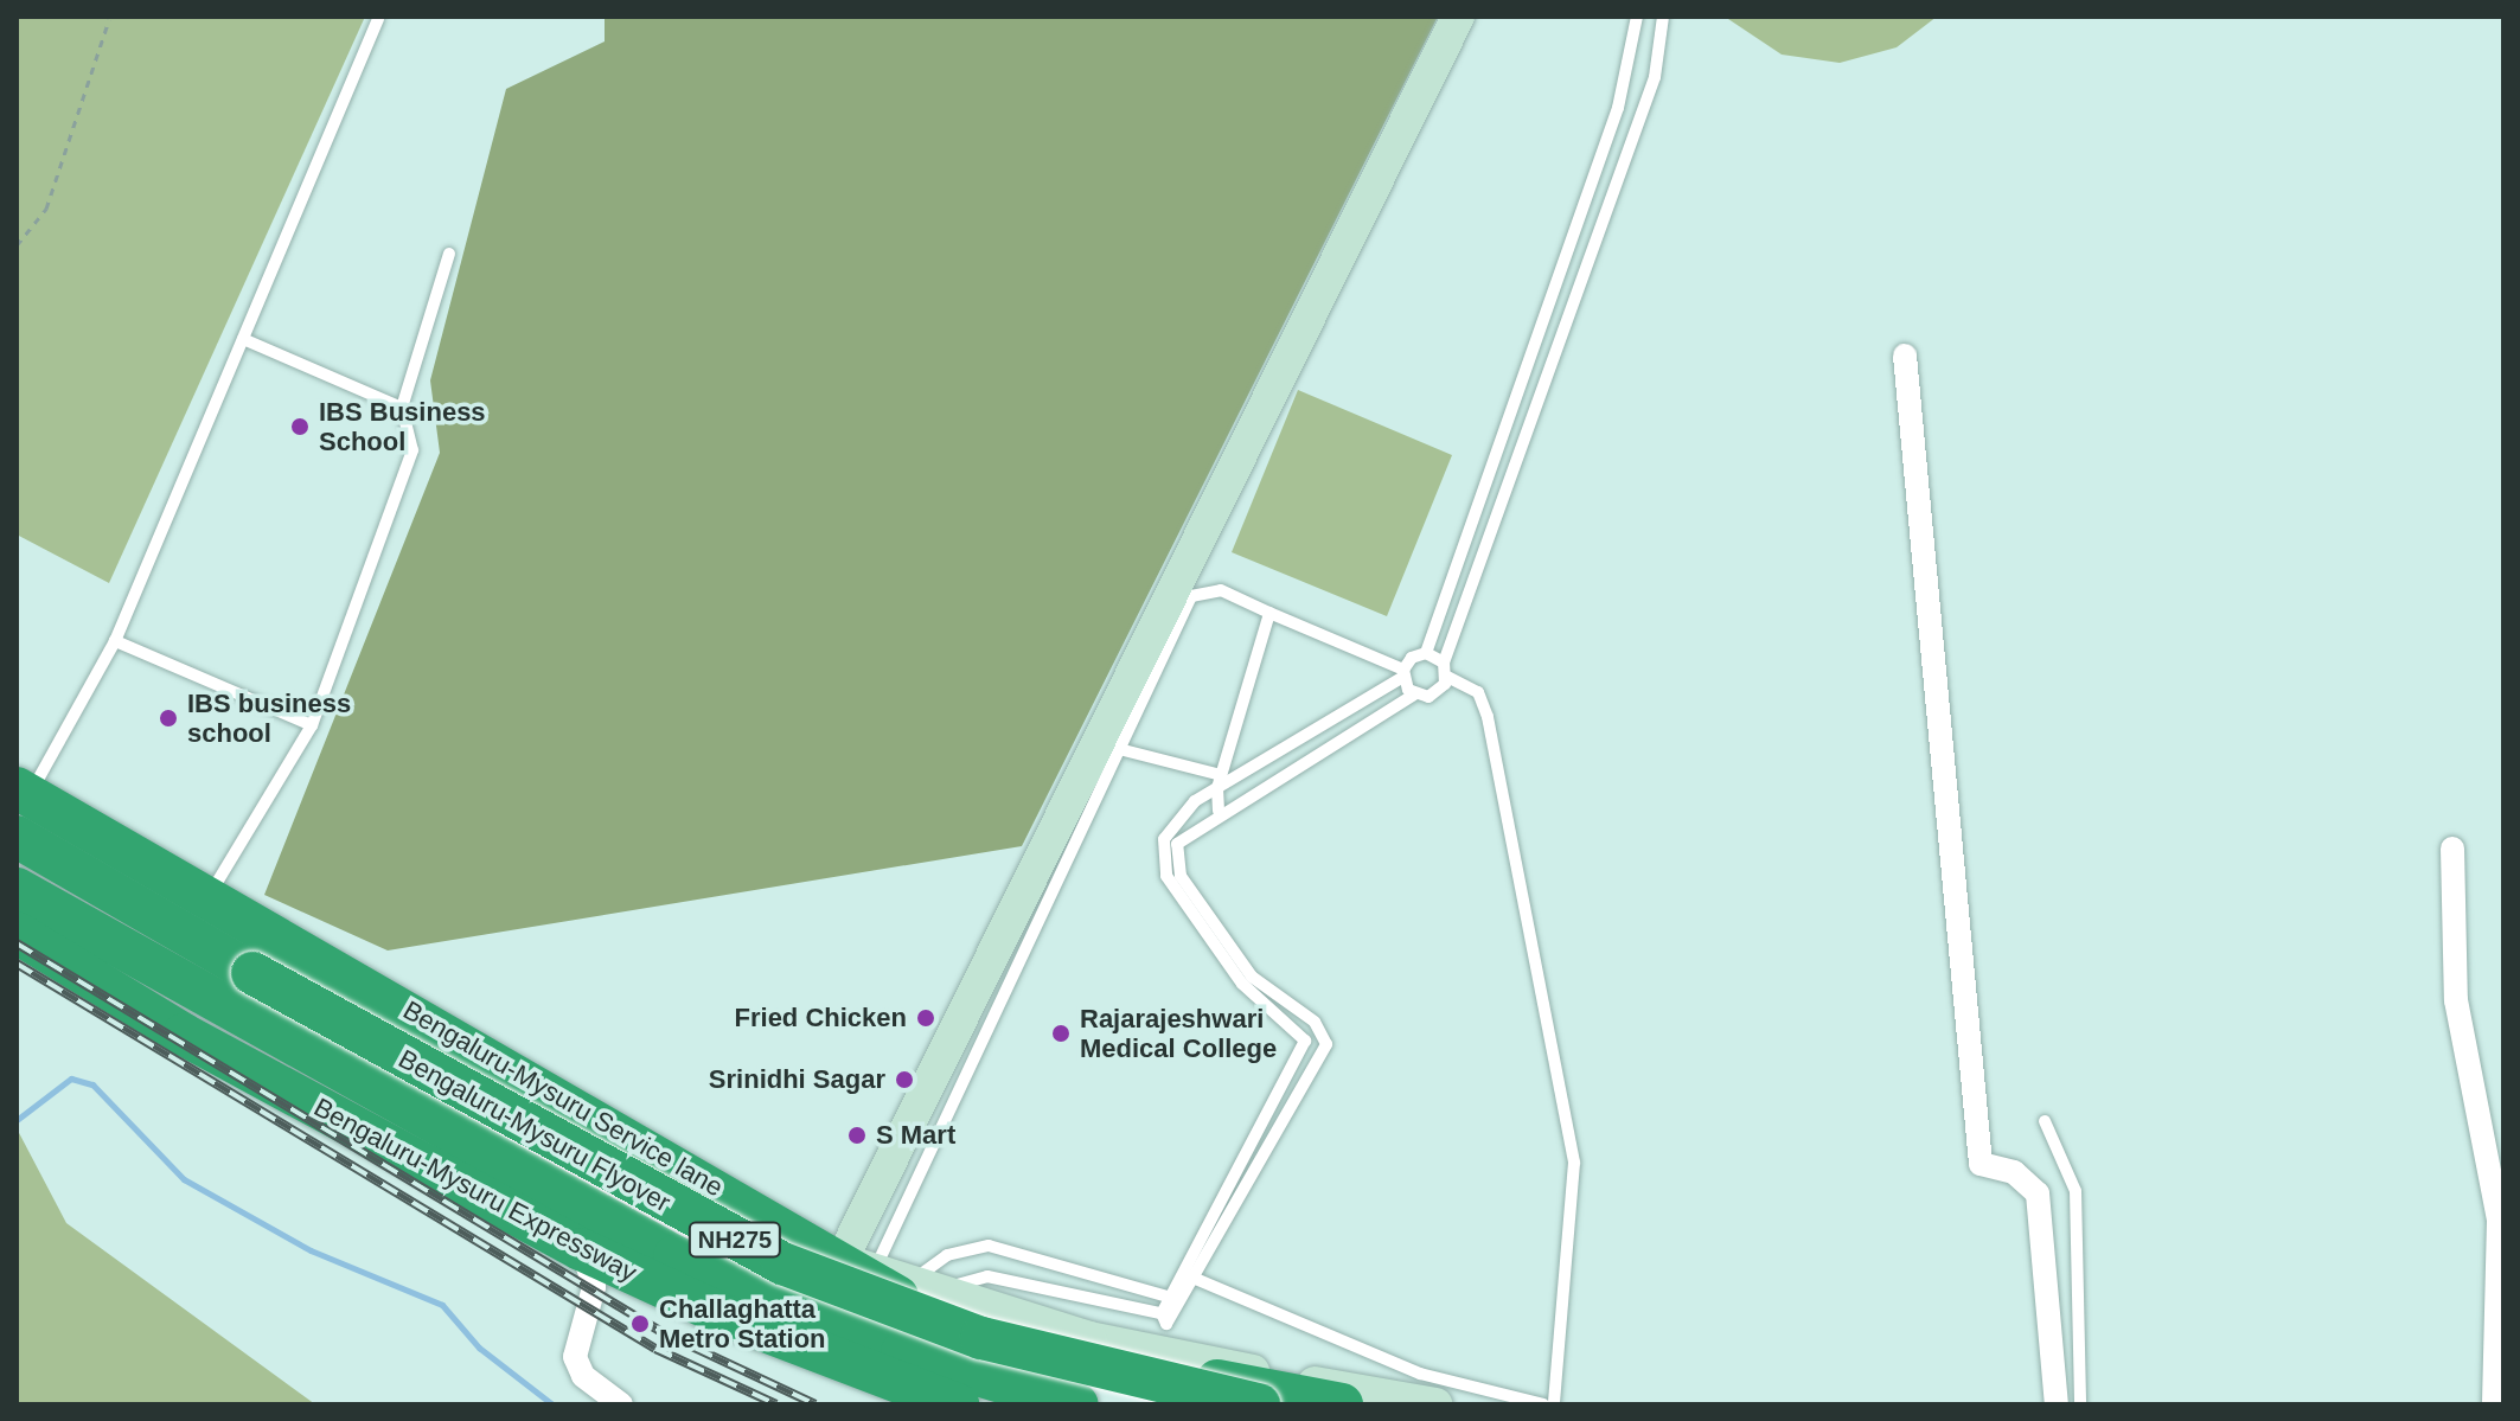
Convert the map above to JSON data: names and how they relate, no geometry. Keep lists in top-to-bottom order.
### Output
{
  "streets": {
    "highway": [
      "Bengaluru-Mysuru Service lane",
      "Bengaluru-Mysuru Flyover",
      "Bengaluru-Mysuru Expressway",
      "NH275"
    ]
  },
  "crossings": [
    ["Bengaluru-Mysuru Service lane", "NH275"],
    ["Bengaluru-Mysuru Expressway", "NH275"]
  ],
  "places": [
    "IBS Business School",
    "IBS business school",
    "Fried Chicken",
    "Rajarajeshwari Medical College",
    "Srinidhi Sagar",
    "S Mart",
    "Challaghatta Metro Station"
  ]
}
